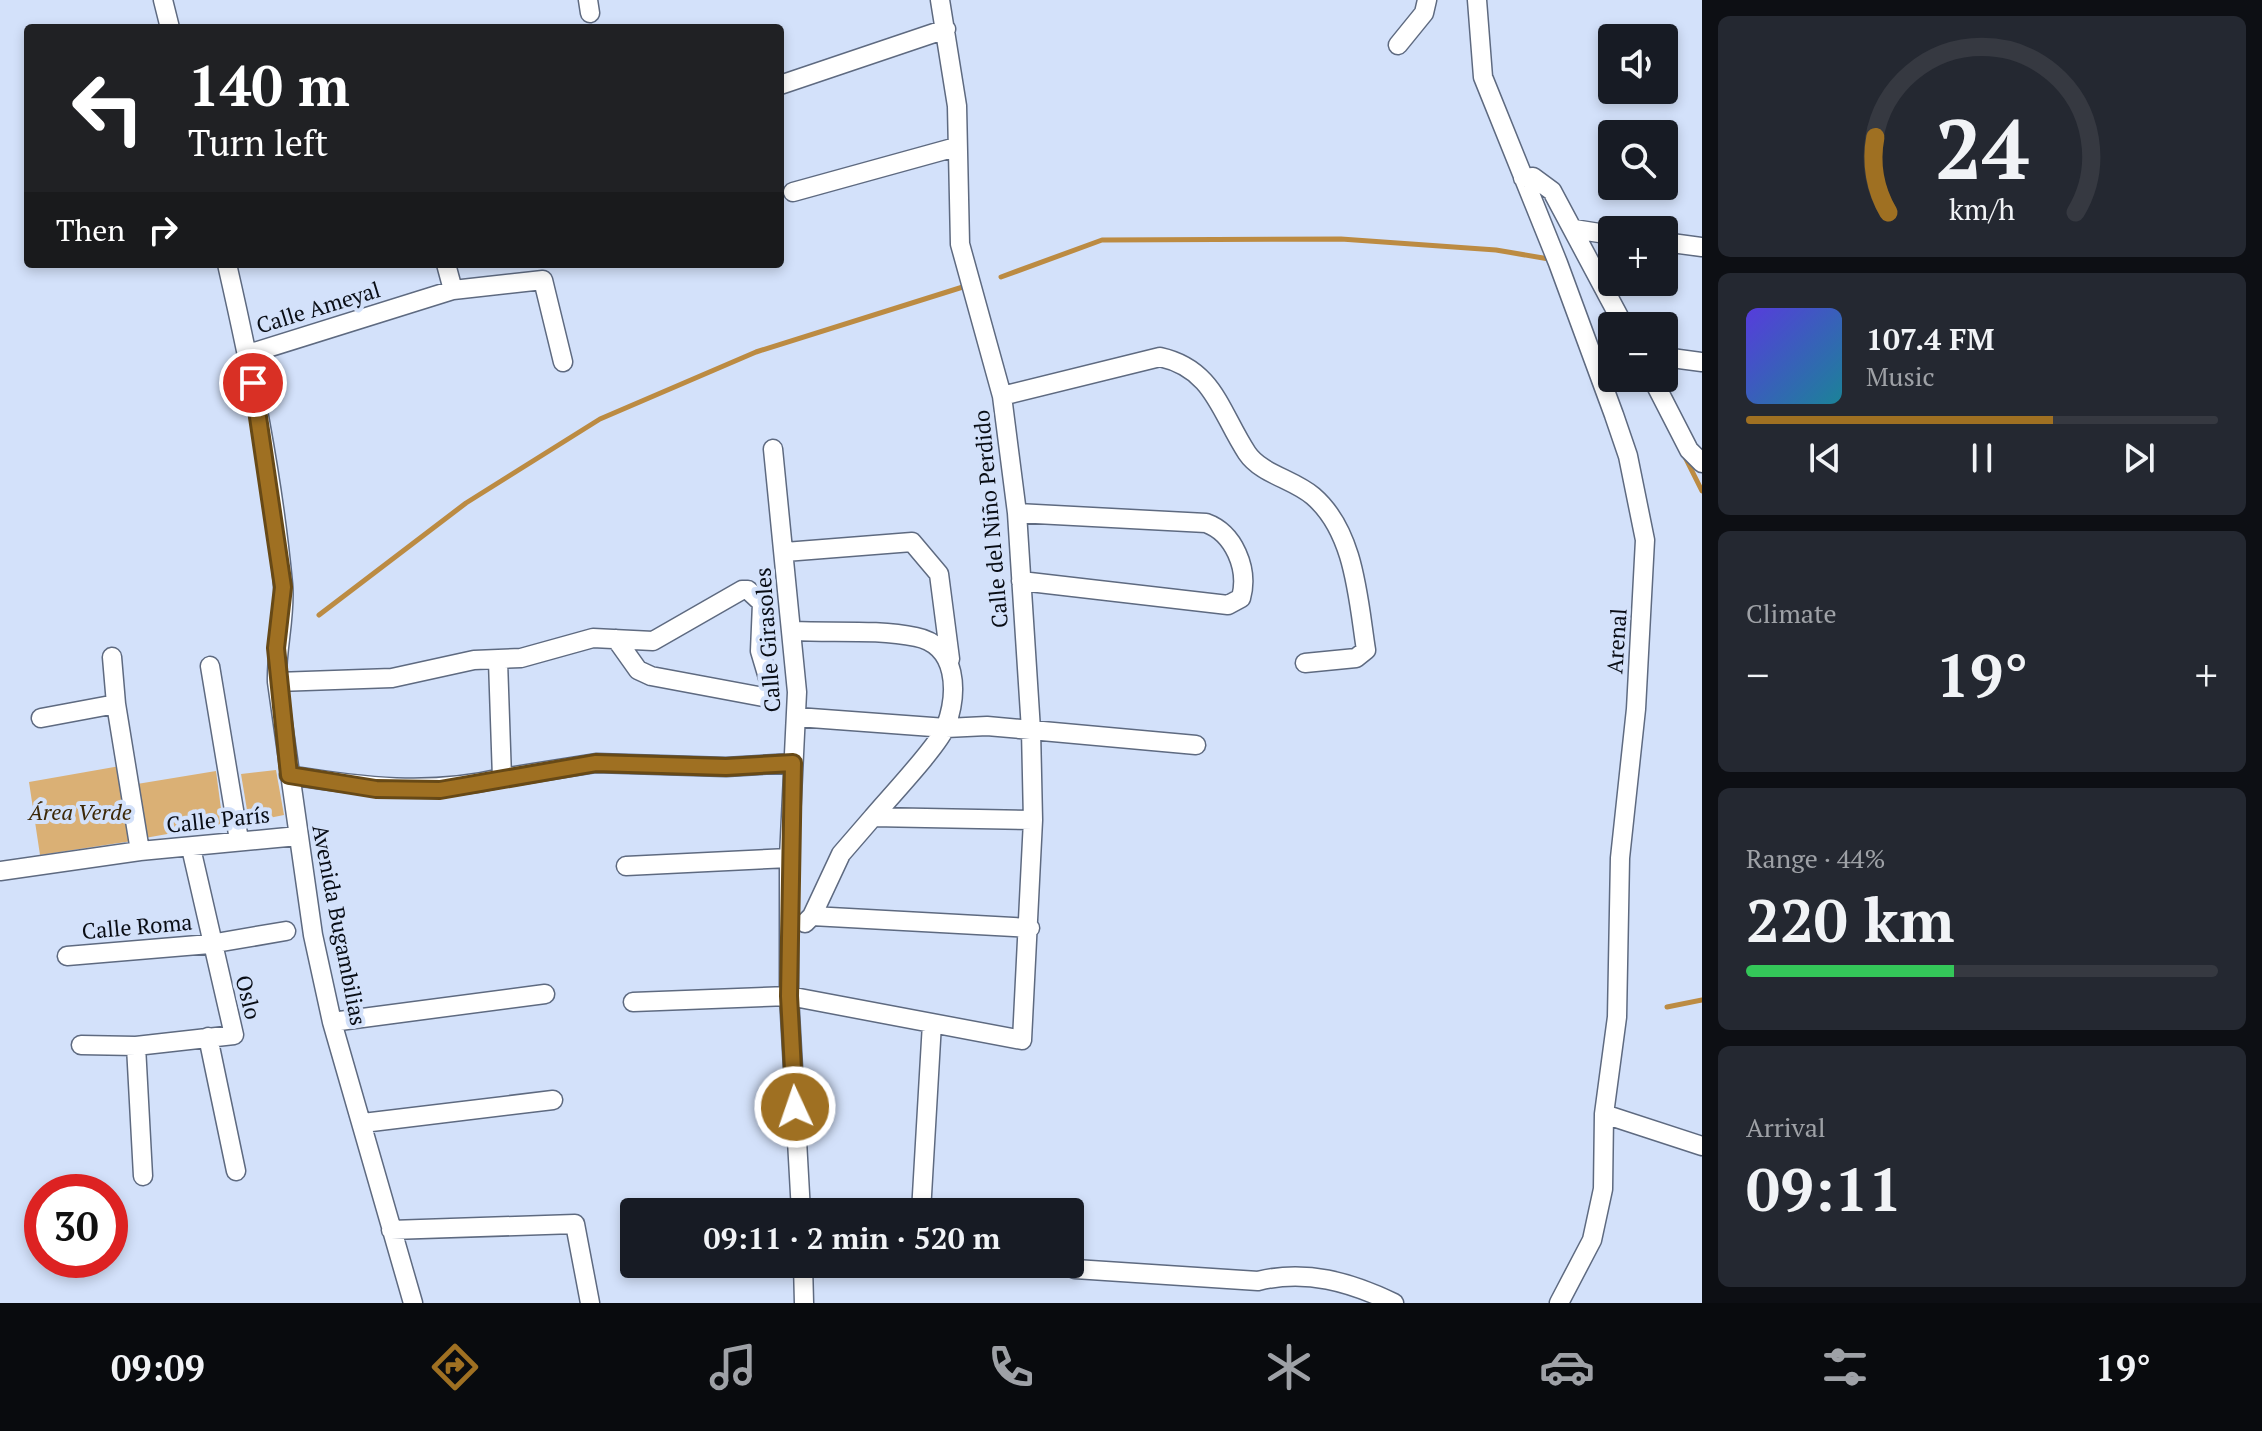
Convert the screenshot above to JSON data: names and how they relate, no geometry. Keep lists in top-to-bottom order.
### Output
{
  "streets": {
    "street": [
      "Calle Ameyal",
      "Calle del Niño Perdido",
      "Calle Girasoles",
      "Arenal",
      "Calle París",
      "Avenida Bugambilias",
      "Calle Roma",
      "Oslo"
    ]
  },
  "crossings": [
    ["Calle Ameyal", "Avenida Bugambilias"],
    ["Calle París", "Avenida Bugambilias"],
    ["Calle Roma", "Oslo"]
  ],
  "parks": ["Área Verde"],
  "page": {
    "map_buttons": ["+", "−"],
    "turn": ["140 m", "Turn left"],
    "then": "Then",
    "song": ["107.4 FM", "Music"],
    "tile": [
      "Climate",
      ["Range · 44%", "220 km"],
      ["Arrival", "09:11"]
    ],
    "heat": ["−", "19°", "+"],
    "limit": "30",
    "trip": "09:11 · 2 min · 520 m",
    "tabs": ["09:09", "19°"],
    "gauge": ["24", "km/h"]
  }
}
